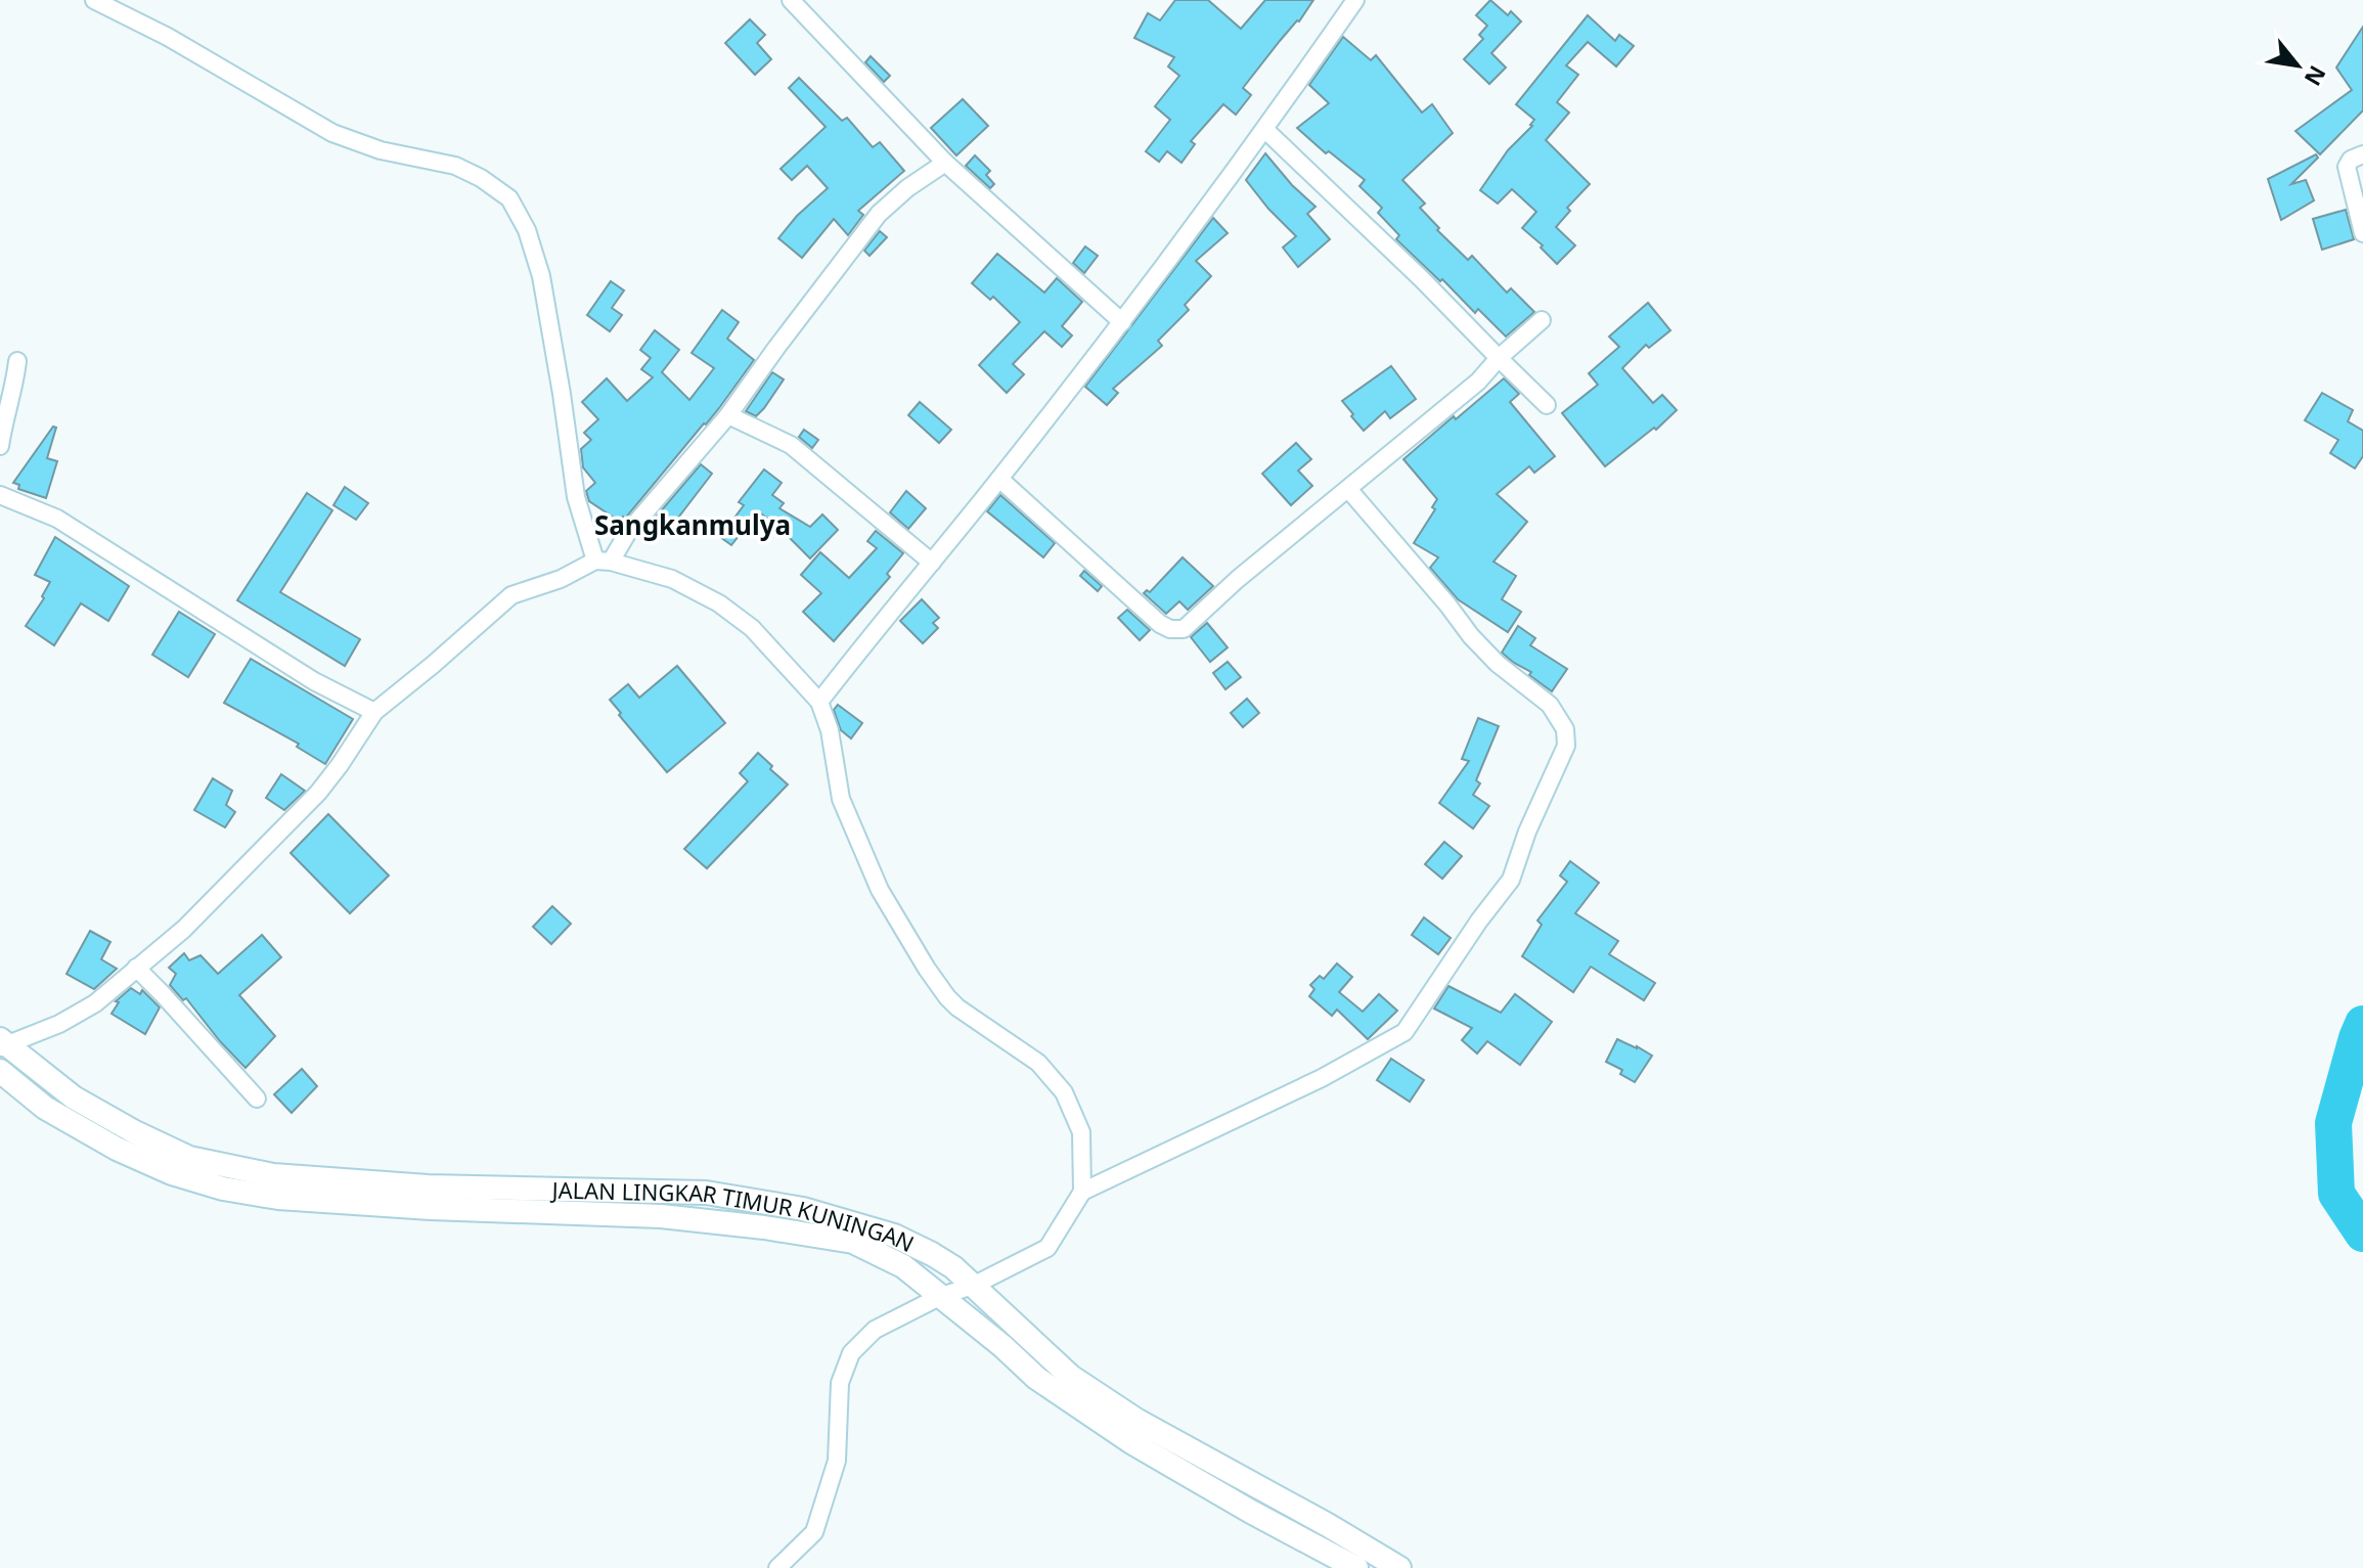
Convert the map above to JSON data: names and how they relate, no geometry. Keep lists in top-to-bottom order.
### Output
{
  "streets": {
    "main road": ["JALAN LINGKAR TIMUR KUNINGAN"]
  },
  "districts": ["Sangkanmulya"],
  "north": "bottom right"
}
